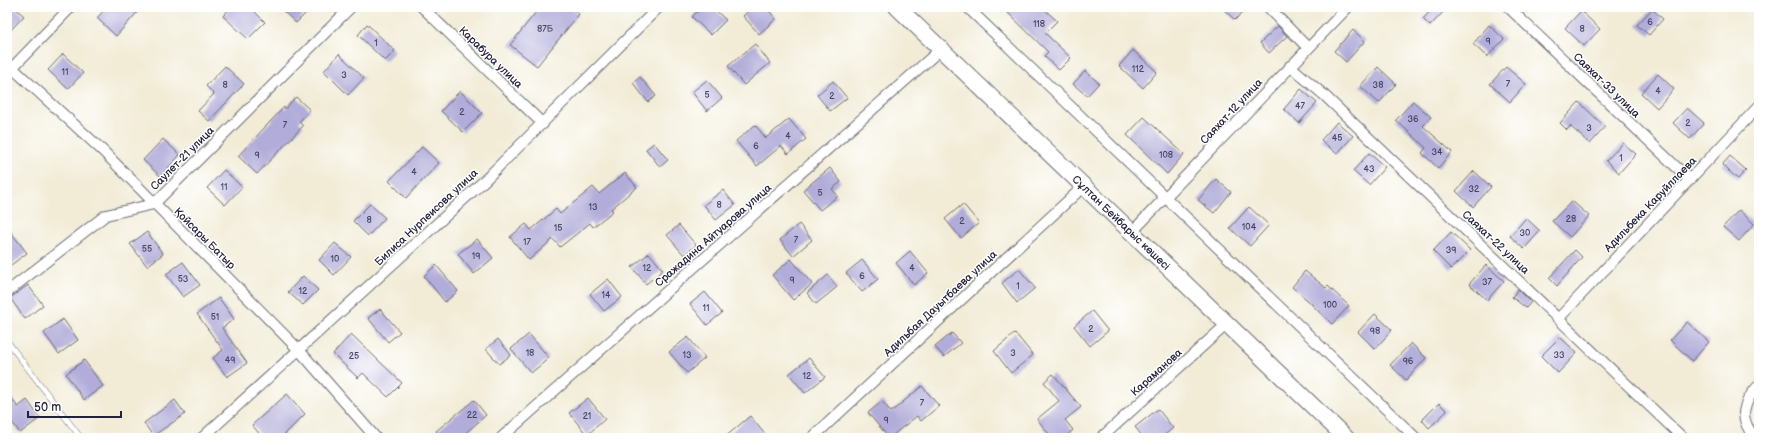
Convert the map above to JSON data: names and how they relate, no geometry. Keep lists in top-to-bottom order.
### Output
{
  "streets": {
    "main road": ["Сұлтан Бейбарыс көшесі"],
    "street": [
      "Карабура улица",
      "Саяхат-33 улица",
      "Саяхат-12 улица",
      "Саулет-21 улица",
      "Адильбека Каруйллаева",
      "Билиса Нурпеисова улица",
      "Сражадина Айтуарова улица",
      "Қойсары Батыр",
      "Саяхат-22 улица",
      "Адильбая Дауытбаева улица",
      "Караманова"
    ]
  },
  "crossings": [
    ["Карабура улица", "Билиса Нурпеисова улица"],
    ["Саяхат-33 улица", "Адильбека Каруйллаева"],
    ["Саяхат-12 улица", "Сұлтан Бейбарыс көшесі"],
    ["Саяхат-12 улица", "Саяхат-22 улица"],
    ["Саулет-21 улица", "Қойсары Батыр"],
    ["Адильбека Каруйллаева", "Саяхат-22 улица"],
    ["Билиса Нурпеисова улица", "Қойсары Батыр"],
    ["Сұлтан Бейбарыс көшесі", "Сражадина Айтуарова улица"],
    ["Сұлтан Бейбарыс көшесі", "Адильбая Дауытбаева улица"],
    ["Сұлтан Бейбарыс көшесі", "Караманова"]
  ],
  "house_numbers": [
    "6",
    "118",
    "87Б",
    "8",
    "9",
    "1",
    "112",
    "11",
    "3",
    "7",
    "8",
    "38",
    "4",
    "5",
    "2",
    "47",
    "2",
    "36",
    "2",
    "7",
    "3",
    "4",
    "45",
    "6",
    "34",
    "9",
    "108",
    "1",
    "43",
    "4",
    "11",
    "32",
    "5",
    "8",
    "13",
    "28",
    "8",
    "2",
    "104",
    "15",
    "30",
    "7",
    "17",
    "55",
    "39",
    "19",
    "10",
    "12",
    "4",
    "6",
    "53",
    "9",
    "37",
    "1",
    "12",
    "14",
    "100",
    "11",
    "51",
    "2",
    "98",
    "18",
    "3",
    "13",
    "33",
    "25",
    "49",
    "96",
    "12",
    "7",
    "22",
    "21",
    "9"
  ],
  "scale_bar": "50 m"
}
